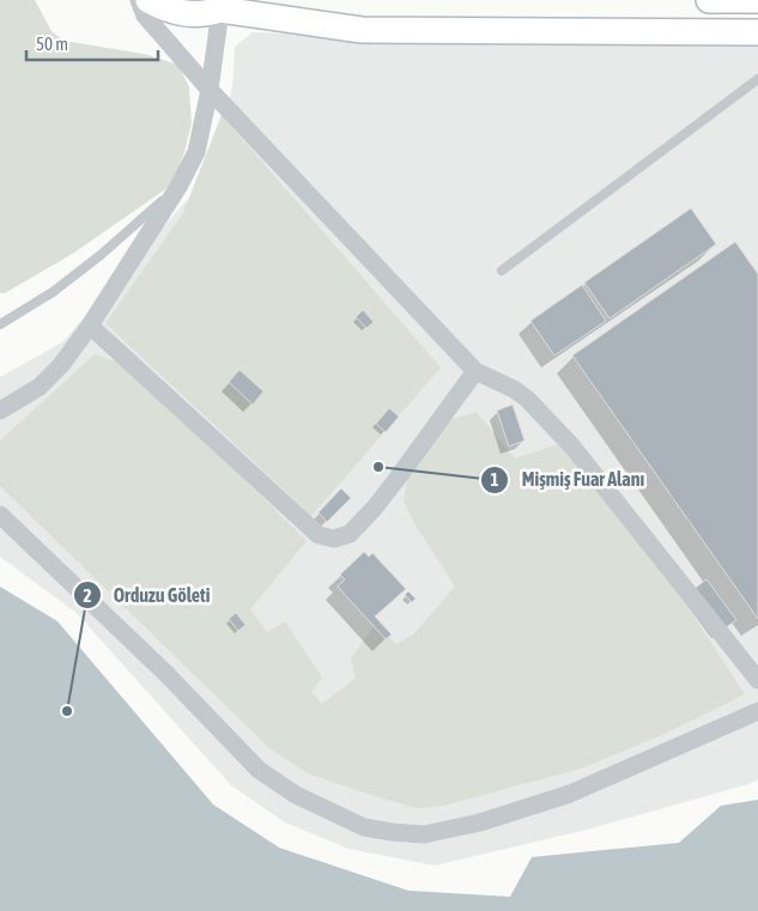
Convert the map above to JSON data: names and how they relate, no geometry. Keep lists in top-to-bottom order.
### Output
{
  "places": ["Mişmiş Fuar Alanı", "Orduzu Göleti"],
  "scale_bar": "50 m"
}
